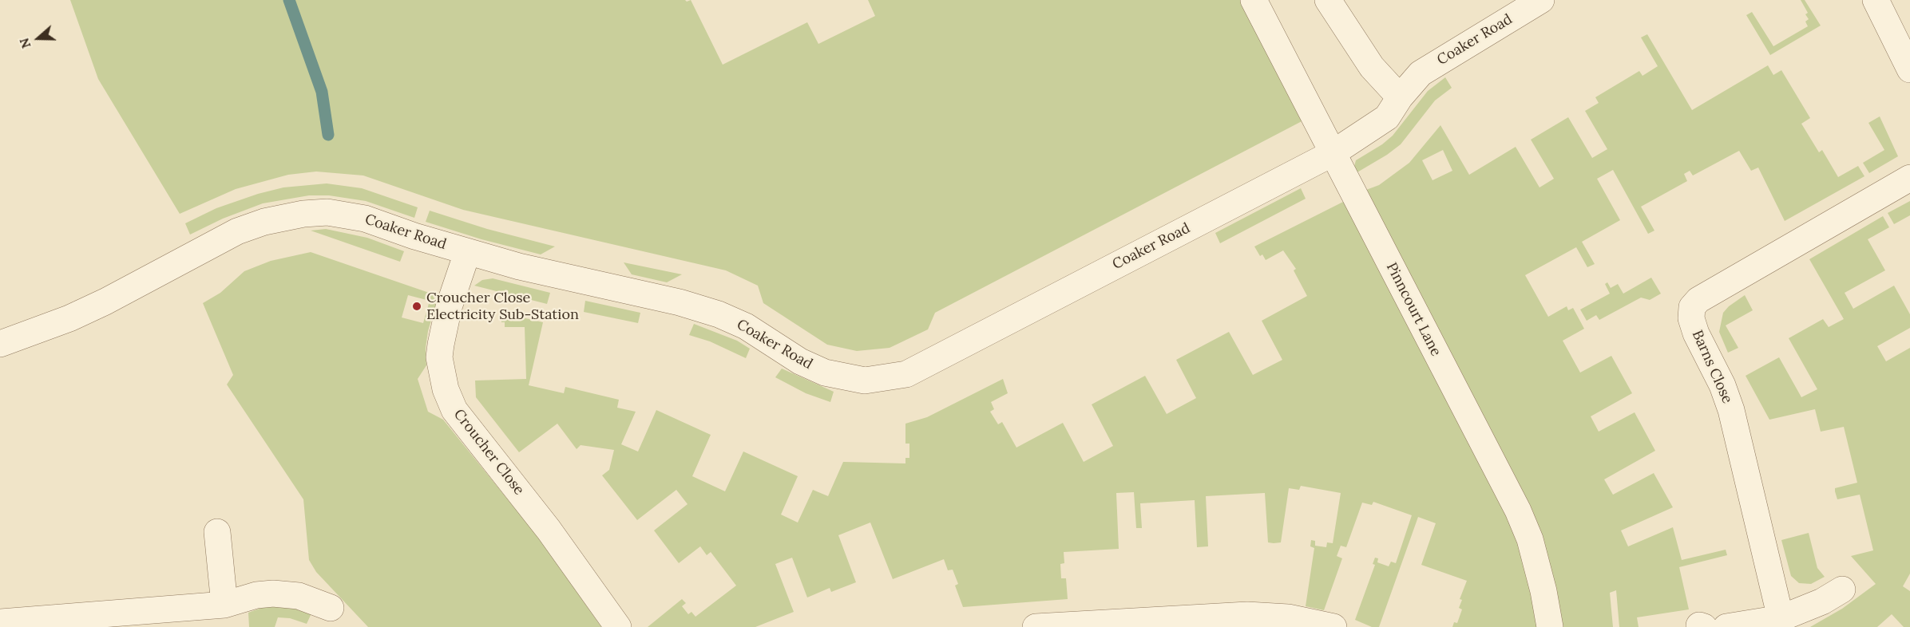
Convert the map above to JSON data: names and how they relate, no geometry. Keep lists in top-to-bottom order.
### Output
{
  "streets": {
    "street": [
      "Coaker Road",
      "Pinncourt Lane",
      "Barns Close",
      "Croucher Close"
    ]
  },
  "crossings": [
    ["Coaker Road", "Pinncourt Lane"],
    ["Coaker Road", "Croucher Close"]
  ],
  "places": ["Croucher Close Electricity Sub-Station"],
  "north": "left"
}
